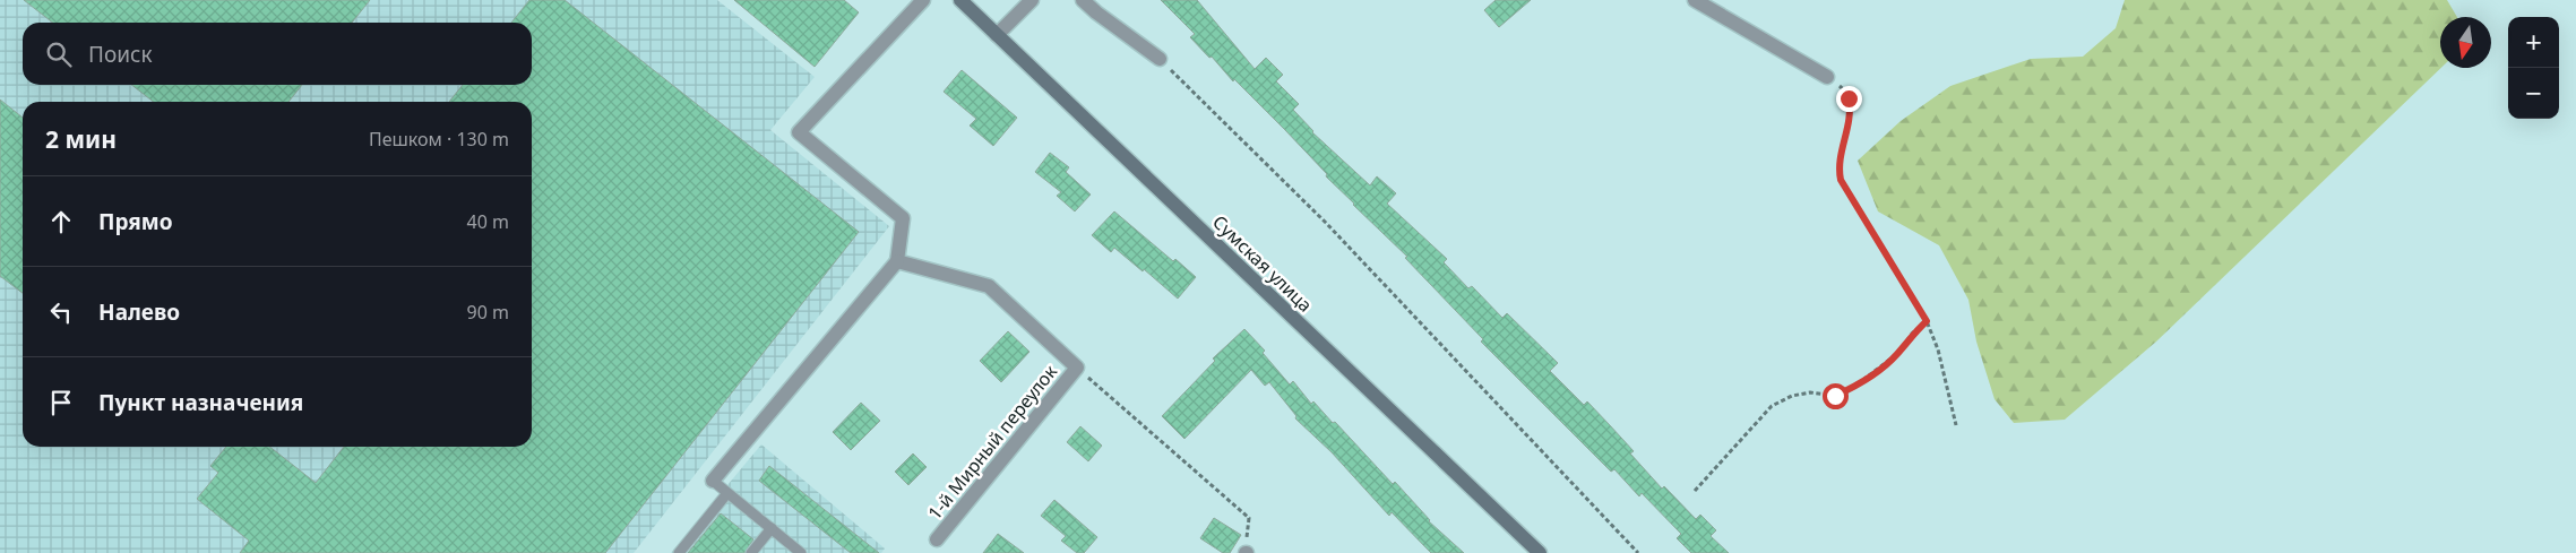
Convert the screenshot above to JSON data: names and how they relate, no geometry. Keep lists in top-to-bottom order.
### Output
{
  "streets": {
    "main road": ["Сумская улица"],
    "street": ["1-й Мирный переулок"]
  },
  "north": "bottom",
  "page": {
    "map_buttons": ["+", "−"],
    "search": "Поиск",
    "heading": ["2 мин", "Пешком · 130 m"],
    "list": [
      ["Прямо", "40 m"],
      ["Налево", "90 m"],
      "Пункт назначения"
    ]
  }
}
